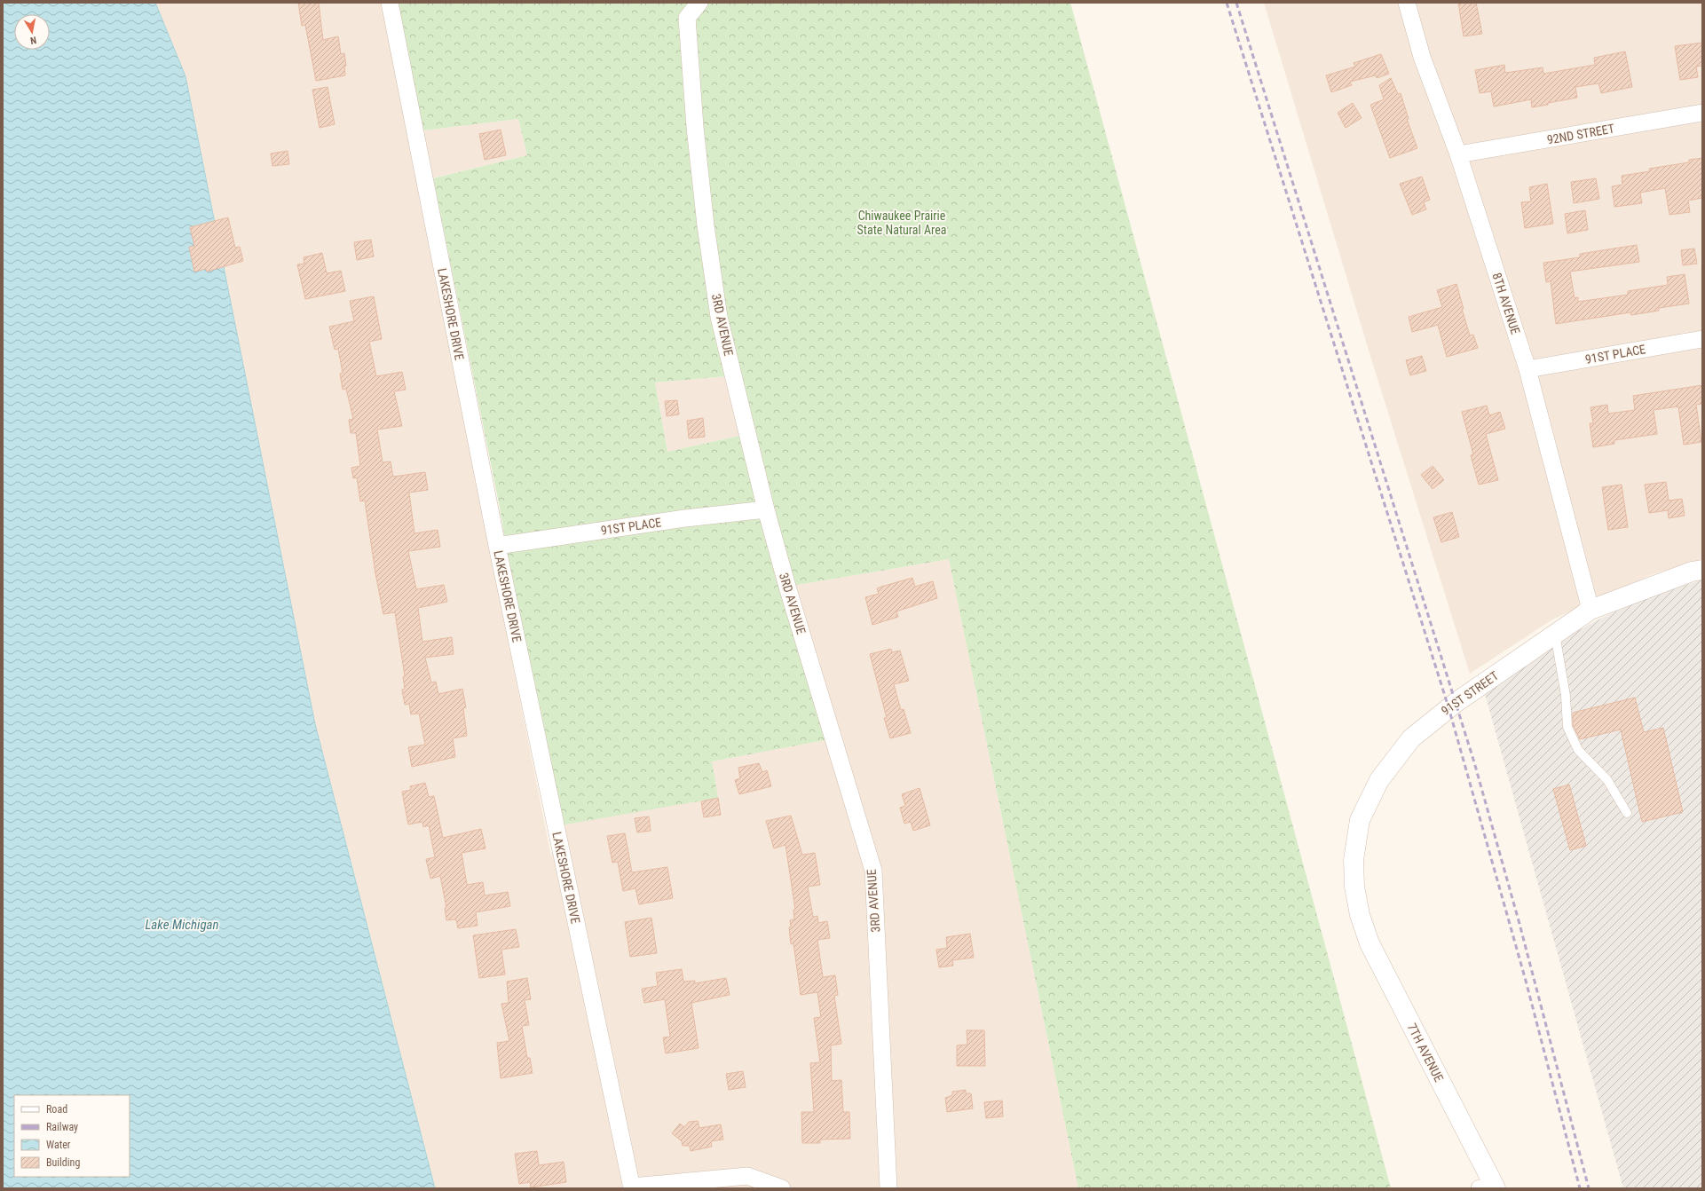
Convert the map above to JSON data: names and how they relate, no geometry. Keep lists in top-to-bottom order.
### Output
{
  "streets": {
    "street": [
      "92ND STREET",
      "8TH AVENUE",
      "LAKESHORE DRIVE",
      "3RD AVENUE",
      "91ST PLACE",
      "91ST STREET",
      "7TH AVENUE"
    ]
  },
  "crossings": [
    ["92ND STREET", "8TH AVENUE"],
    ["8TH AVENUE", "91ST PLACE"],
    ["8TH AVENUE", "91ST STREET"],
    ["LAKESHORE DRIVE", "91ST PLACE"],
    ["3RD AVENUE", "91ST PLACE"],
    ["91ST STREET", "7TH AVENUE"]
  ],
  "water": ["Lake Michigan"],
  "parks": ["Chiwaukee Prairie State Natural Area"],
  "legend": [
    "Road",
    "Railway",
    "Water",
    "Building"
  ],
  "north": "bottom"
}
